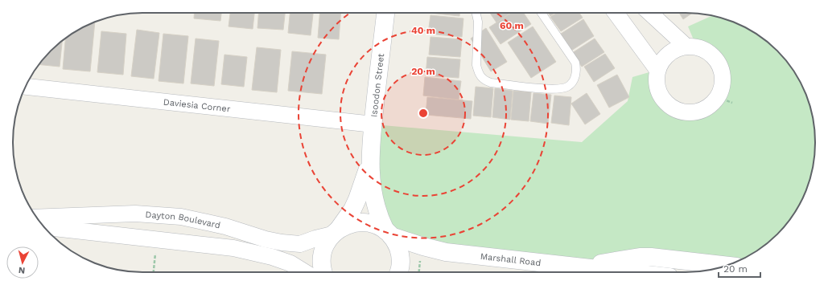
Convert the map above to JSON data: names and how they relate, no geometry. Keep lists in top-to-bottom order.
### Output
{
  "streets": {
    "main road": ["Isoodon Street", "Marshall Road"],
    "street": ["Daviesia Corner", "Dayton Boulevard"]
  },
  "crossings": [
    ["Isoodon Street", "Daviesia Corner"],
    ["Isoodon Street", "Dayton Boulevard"],
    ["Isoodon Street", "Marshall Road"],
    ["Dayton Boulevard", "Marshall Road"]
  ],
  "scale_bar": "20 m",
  "north": "bottom",
  "rings": ["60 m", "40 m", "20 m"]
}
